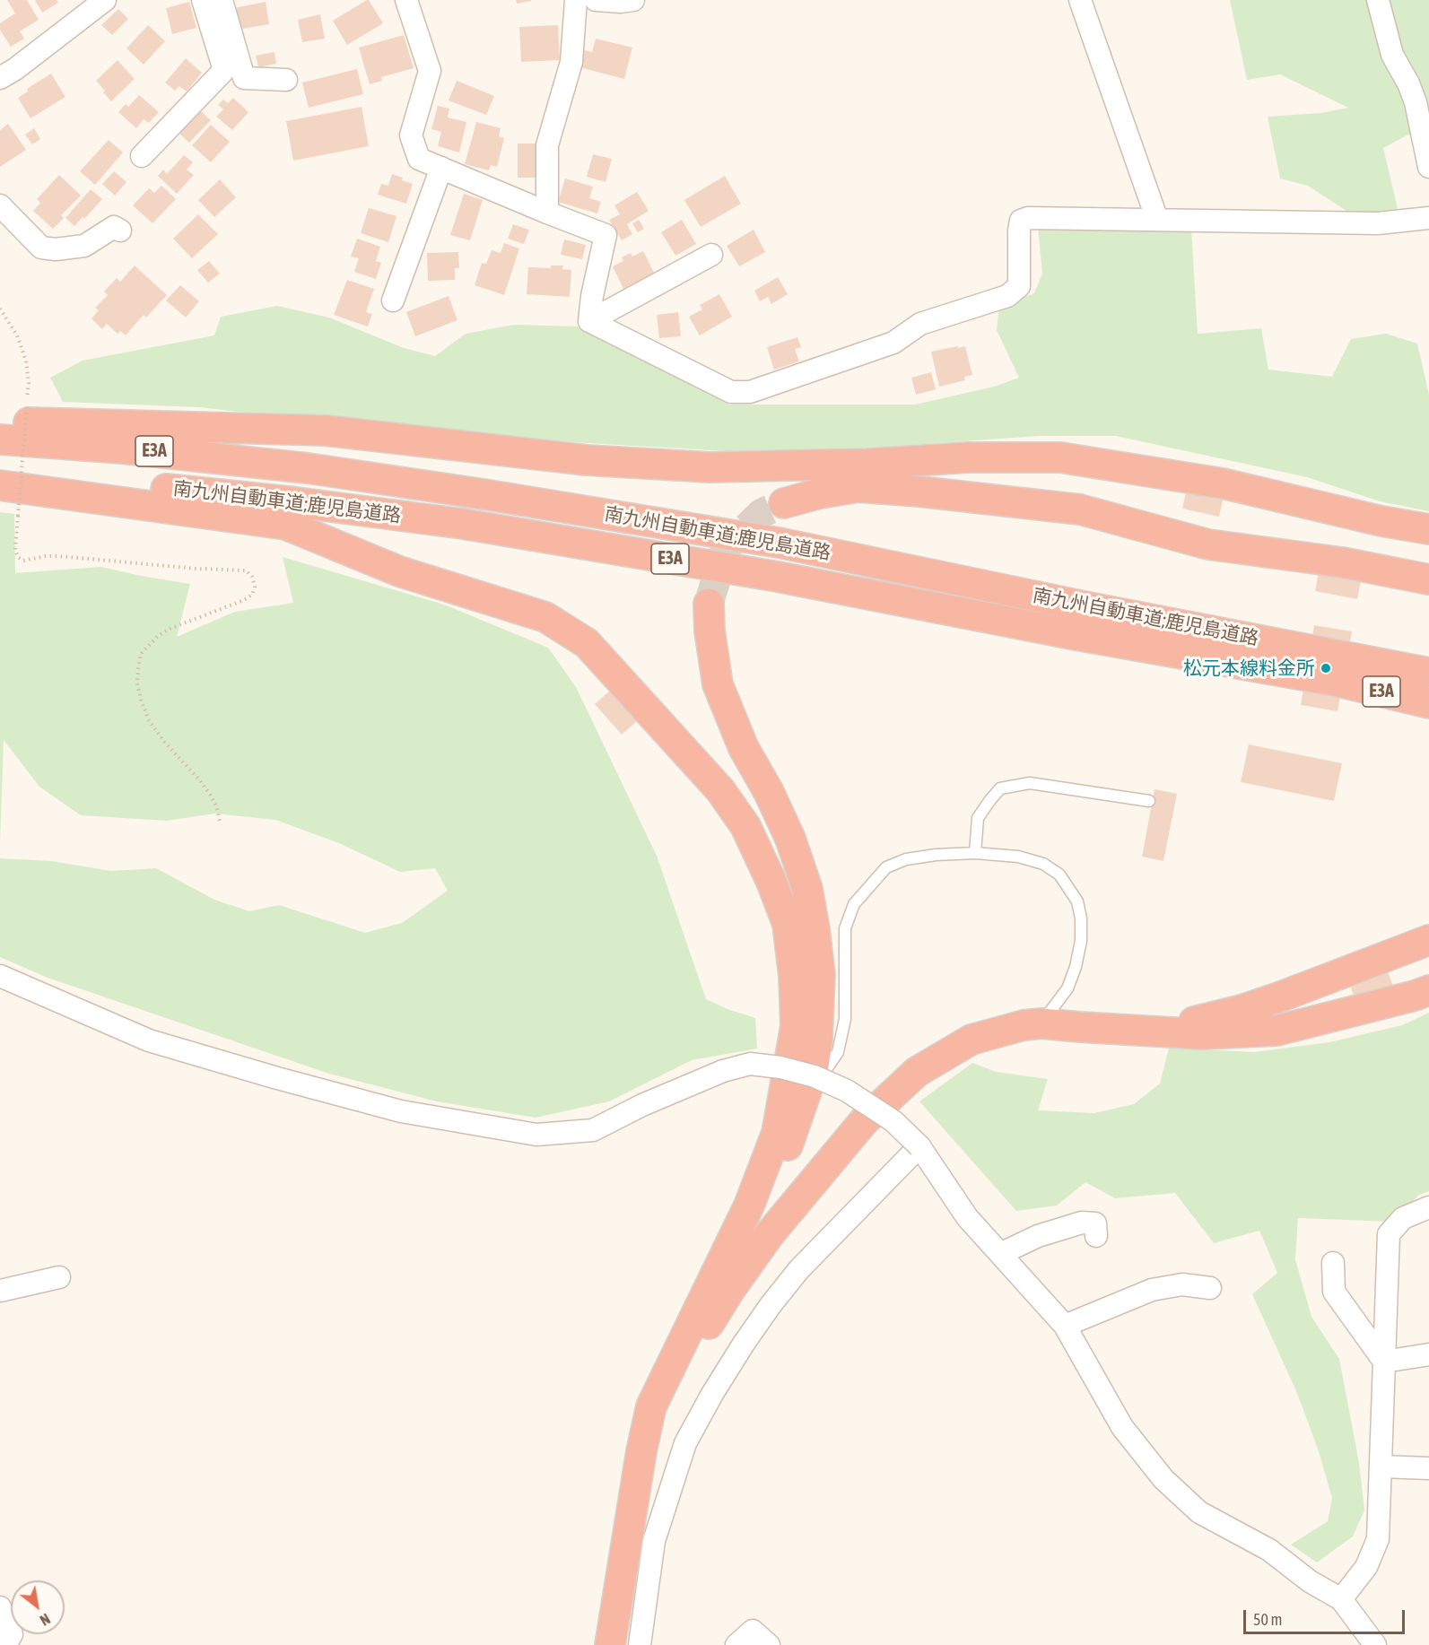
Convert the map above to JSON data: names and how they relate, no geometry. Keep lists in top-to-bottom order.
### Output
{
  "streets": {
    "highway": ["E3A", "南九州自動車道;鹿児島道路"]
  },
  "places": ["松元本線料金所"],
  "scale_bar": "50 m",
  "north": "bottom right"
}
